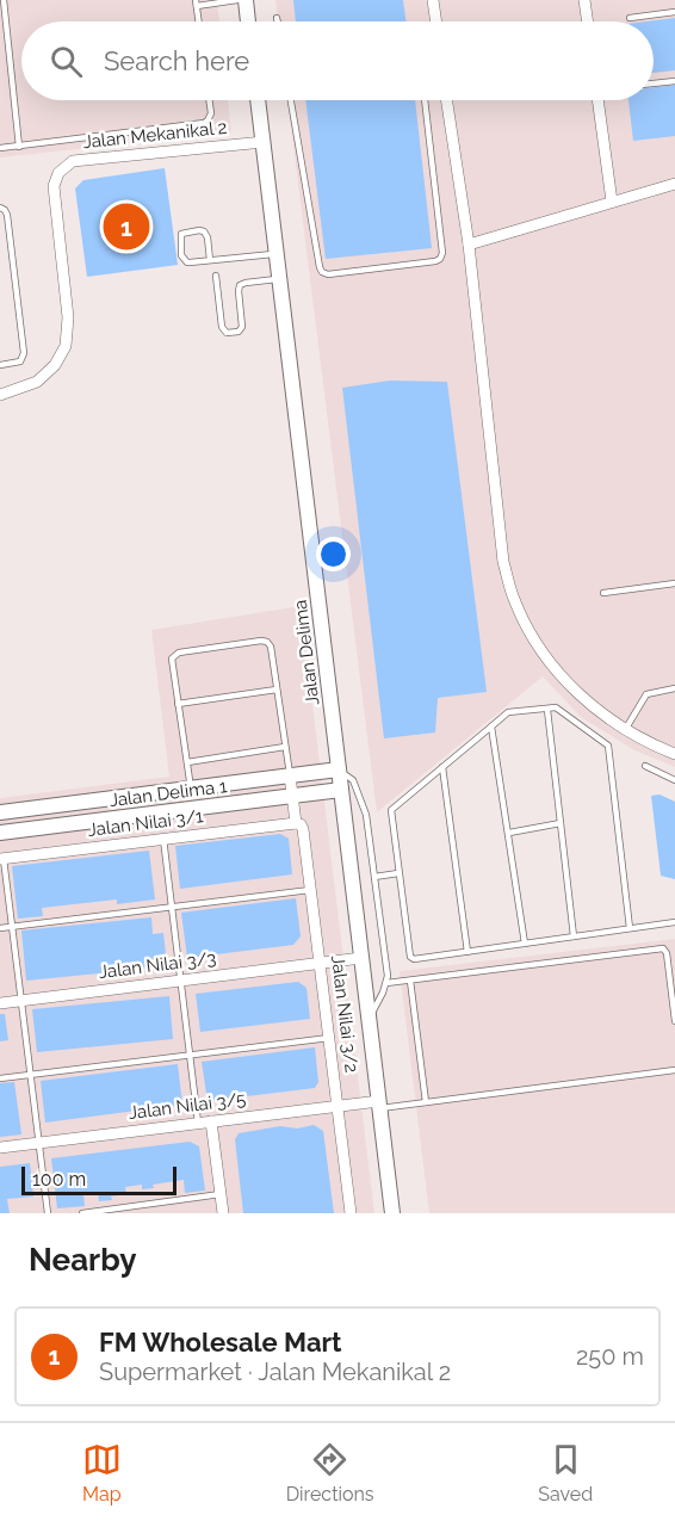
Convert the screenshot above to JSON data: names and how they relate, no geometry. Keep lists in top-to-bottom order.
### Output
{
  "streets": {
    "street": [
      "Jalan Mekanikal 2",
      "Jalan Delima",
      "Jalan Delima 1",
      "Jalan Nilai 3/1",
      "Jalan Nilai 3/3",
      "Jalan Nilai 3/2",
      "Jalan Nilai 3/5"
    ]
  },
  "crossings": [
    ["Jalan Mekanikal 2", "Jalan Delima"],
    ["Jalan Delima", "Jalan Delima 1"],
    ["Jalan Delima", "Jalan Nilai 3/3"],
    ["Jalan Delima", "Jalan Nilai 3/5"],
    ["Jalan Delima 1", "Jalan Nilai 3/2"],
    ["Jalan Nilai 3/1", "Jalan Nilai 3/2"],
    ["Jalan Nilai 3/3", "Jalan Nilai 3/2"],
    ["Jalan Nilai 3/2", "Jalan Nilai 3/5"]
  ],
  "scale_bar": "100 m",
  "page": {
    "search": "Search here",
    "pins": "1",
    "scale": "100 m",
    "heading": "Nearby",
    "list": [
      {
        "mark": "1",
        "name": "FM Wholesale Mart",
        "note": "Supermarket · Jalan Mekanikal 2",
        "value": "250 m"
      }
    ],
    "nav": ["Map", "Directions", "Saved"]
  }
}
